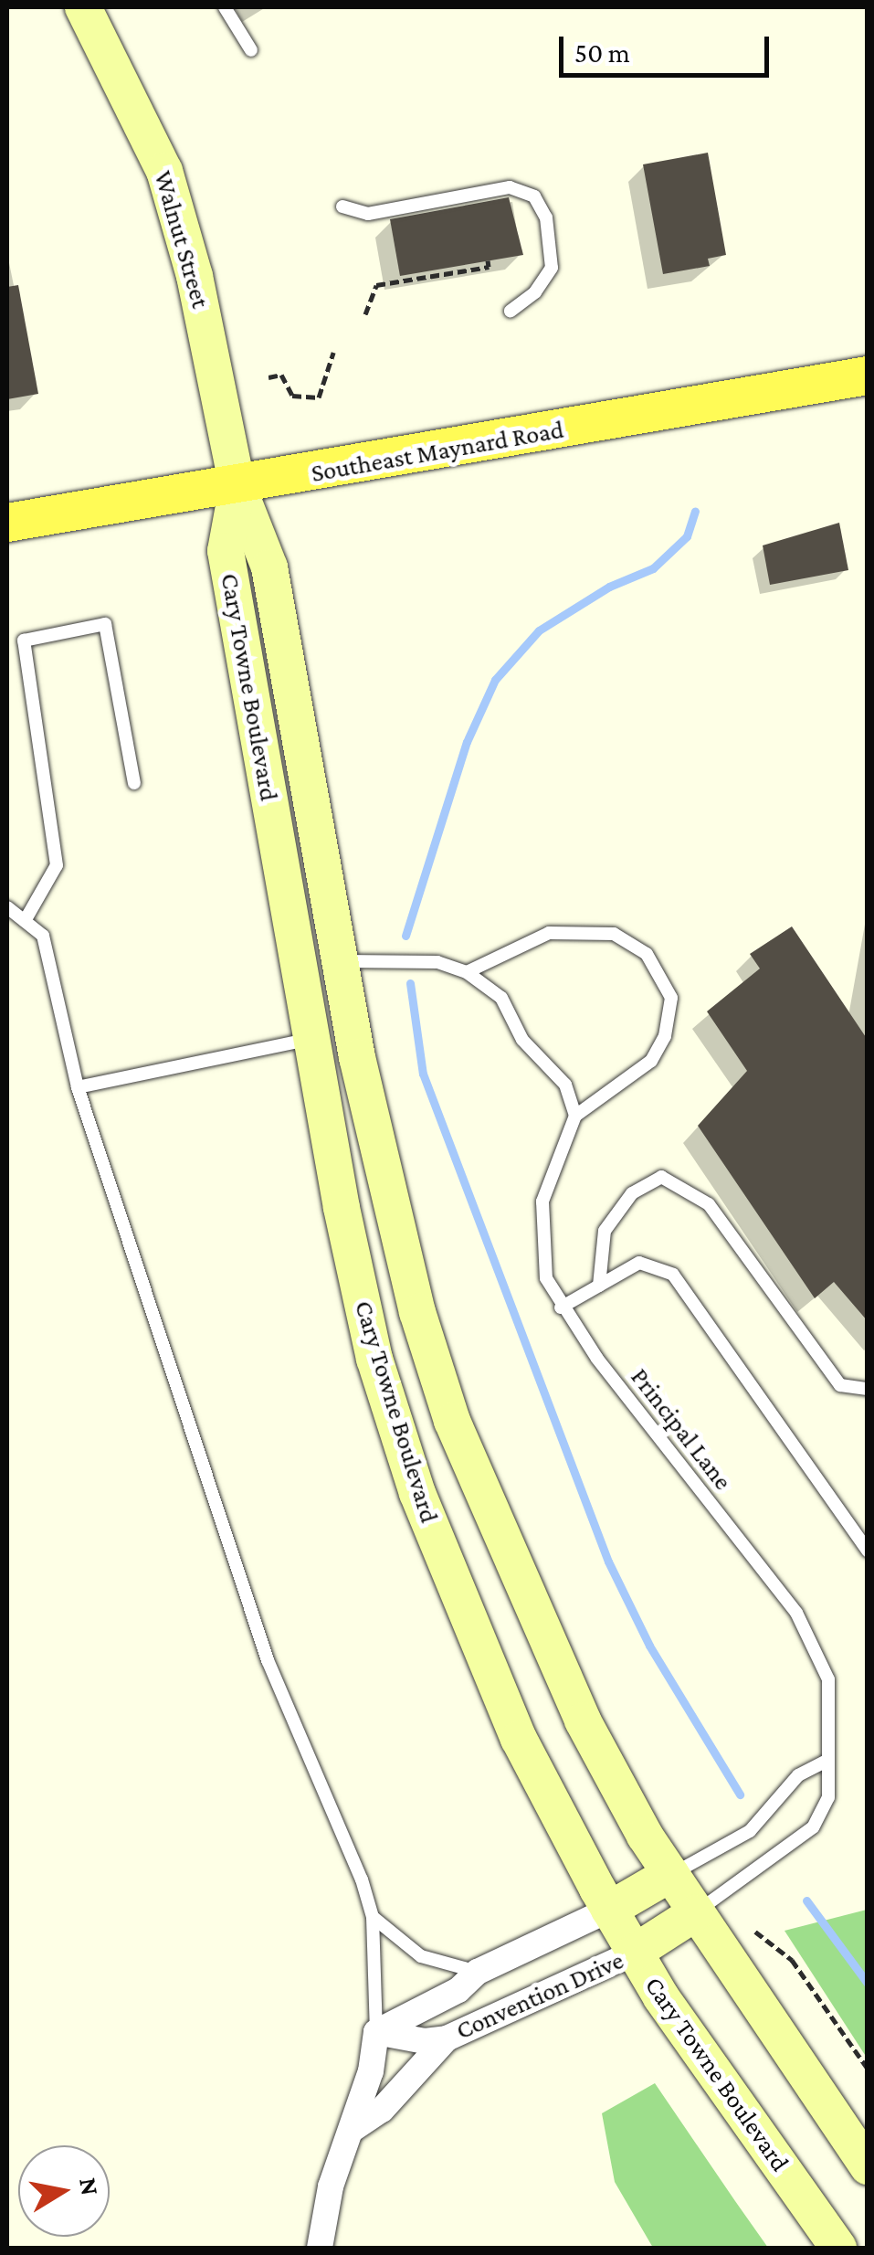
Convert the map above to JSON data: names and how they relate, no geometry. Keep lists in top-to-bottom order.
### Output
{
  "streets": {
    "main road": ["Walnut Street", "Southeast Maynard Road", "Cary Towne Boulevard"],
    "street": ["Convention Drive"],
    "lane": ["Principal Lane"]
  },
  "crossings": [
    ["Walnut Street", "Southeast Maynard Road"],
    ["Walnut Street", "Cary Towne Boulevard"],
    ["Southeast Maynard Road", "Cary Towne Boulevard"],
    ["Cary Towne Boulevard", "Principal Lane"],
    ["Cary Towne Boulevard", "Convention Drive"]
  ],
  "scale_bar": "50 m",
  "north": "right"
}
